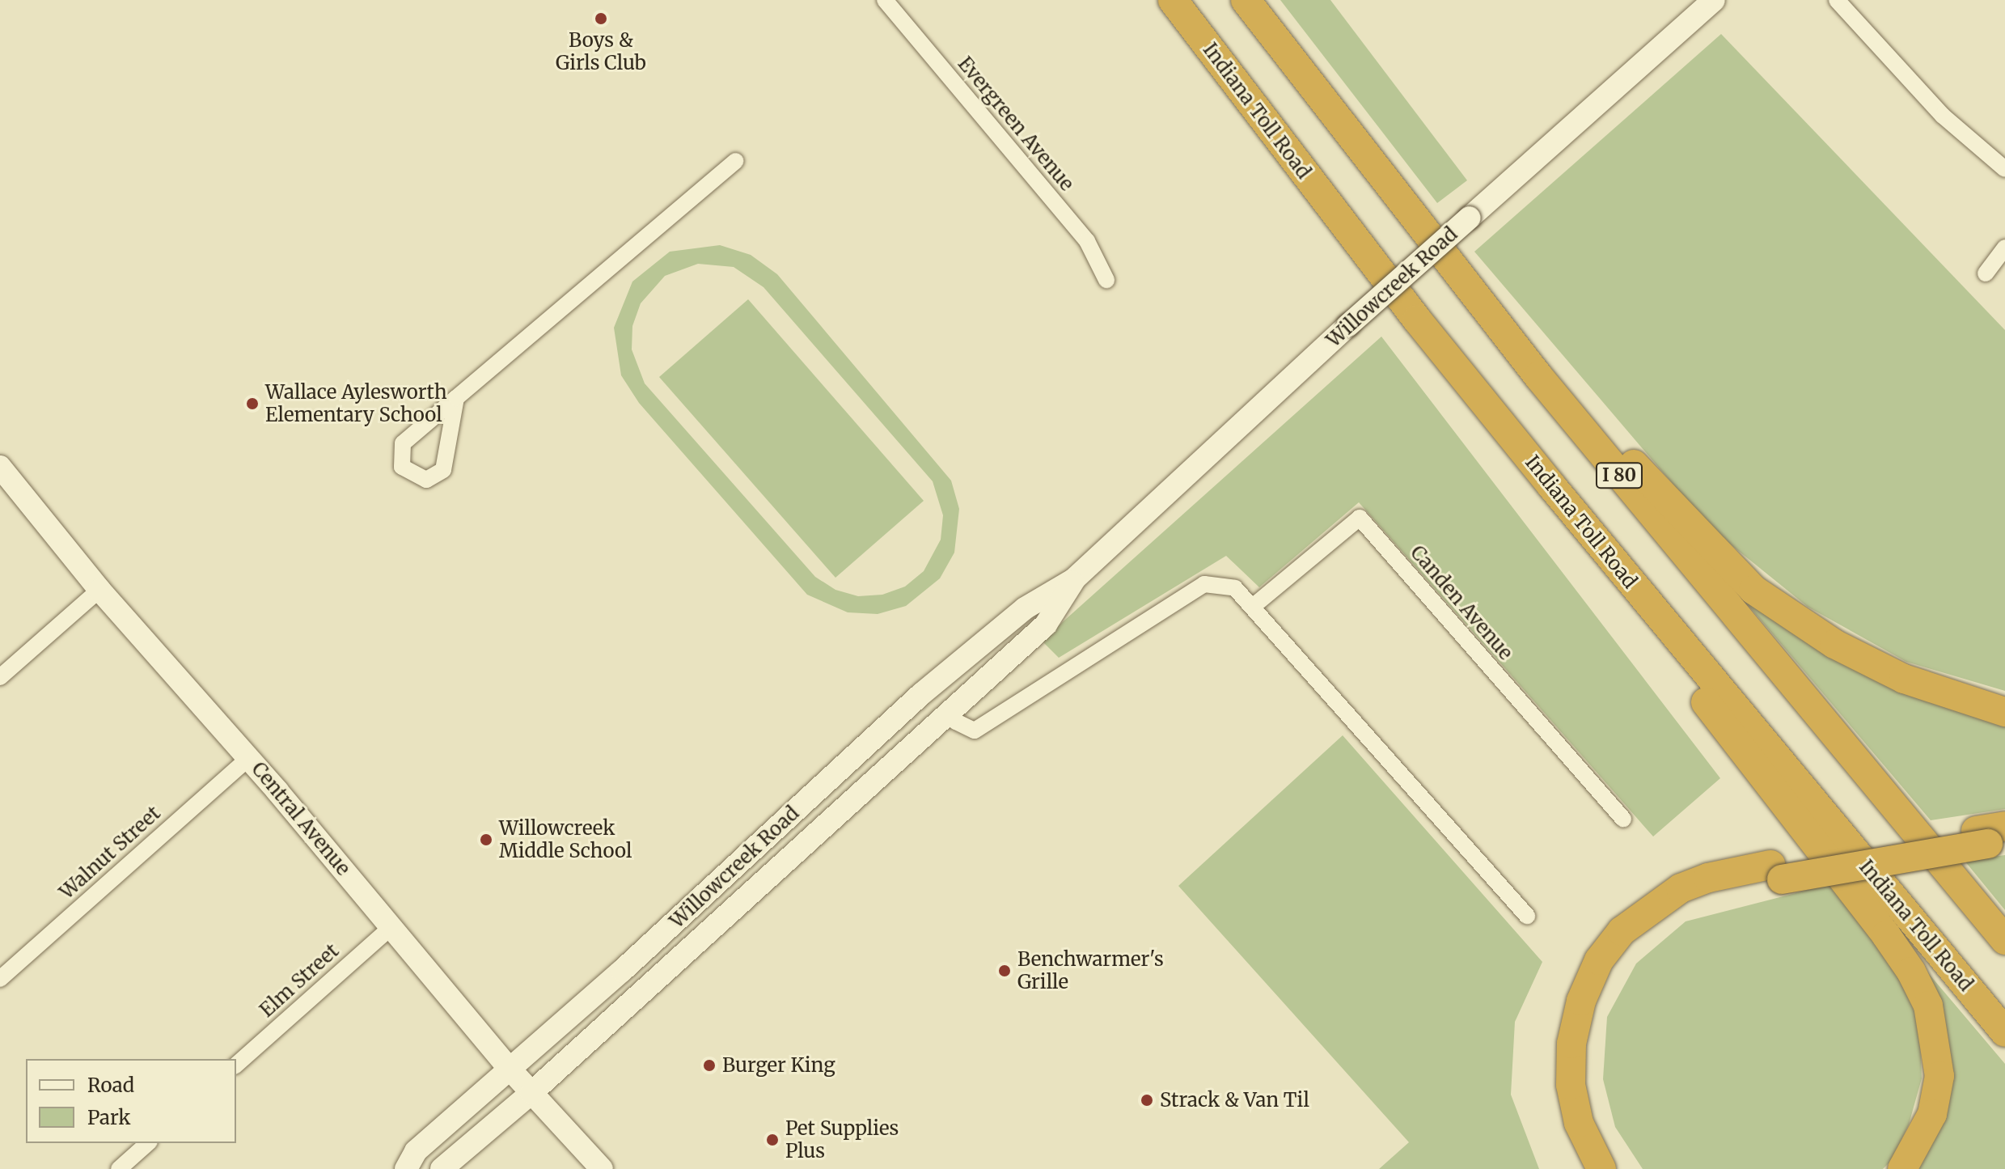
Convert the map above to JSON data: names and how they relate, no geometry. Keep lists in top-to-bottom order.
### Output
{
  "streets": {
    "highway": ["Indiana Toll Road", "I 80"],
    "main road": ["Willowcreek Road", "Central Avenue"],
    "street": [
      "Evergreen Avenue",
      "Canden Avenue",
      "Walnut Street",
      "Elm Street"
    ]
  },
  "crossings": [
    ["Willowcreek Road", "Central Avenue"],
    ["Central Avenue", "Walnut Street"],
    ["Central Avenue", "Elm Street"]
  ],
  "places": [
    "Boys & Girls Club",
    "Wallace Aylesworth Elementary School",
    "Willowcreek Middle School",
    "Benchwarmer's Grille",
    "Burger King",
    "Strack & Van Til",
    "Pet Supplies Plus"
  ],
  "legend": ["Road", "Park"]
}
